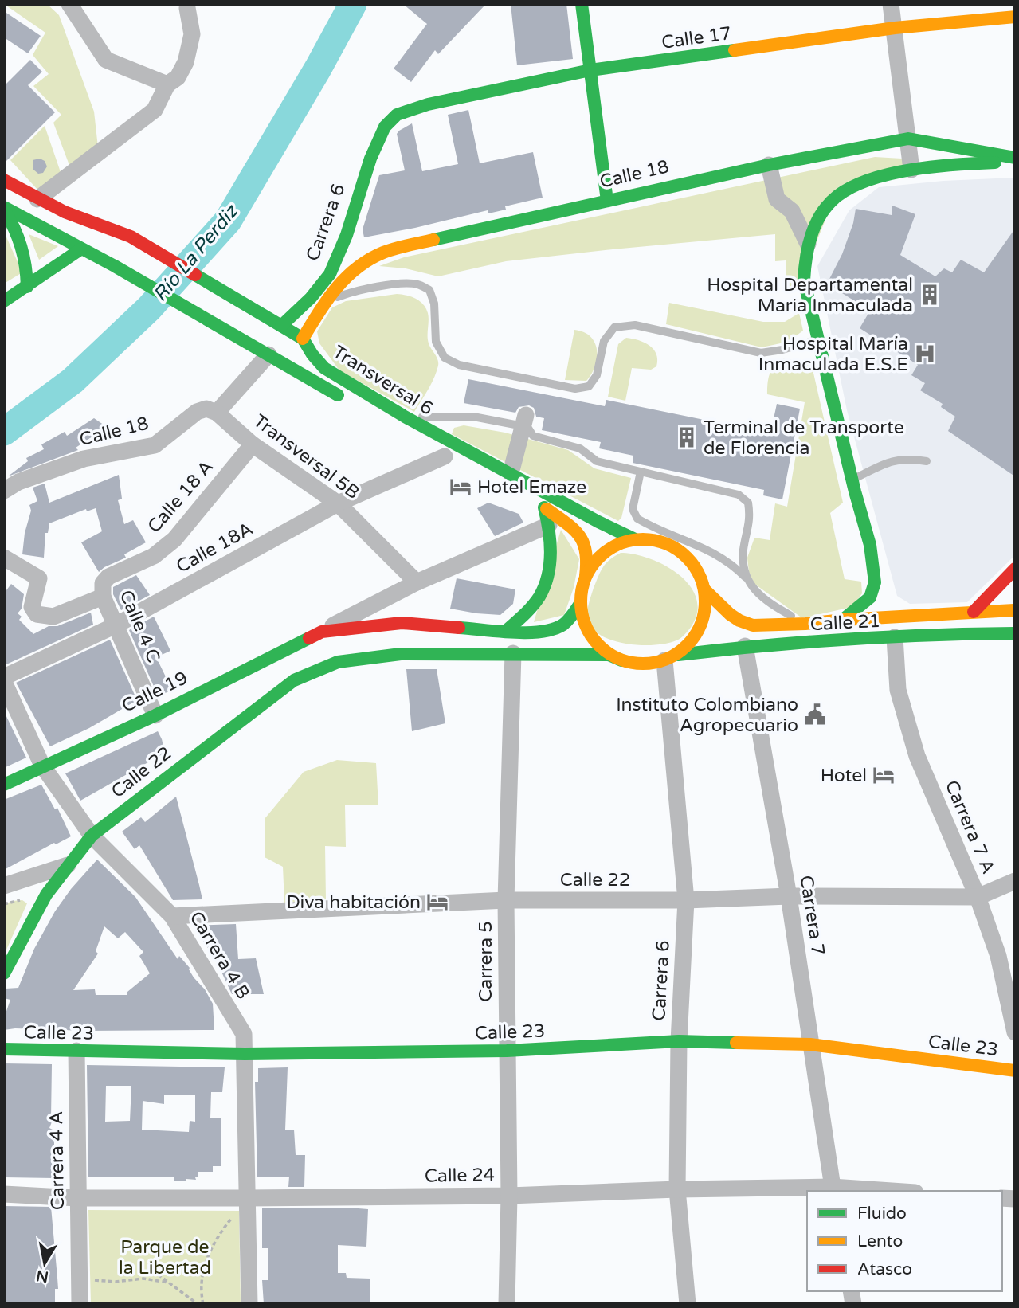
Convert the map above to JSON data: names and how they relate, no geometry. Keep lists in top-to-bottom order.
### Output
{
  "streets": {
    "main road": [
      "Calle 17",
      "Calle 18",
      "Carrera 6",
      "Transversal 6",
      "Calle 21",
      "Calle 19",
      "Calle 22",
      "Calle 23"
    ],
    "street": [
      "Transversal 5B",
      "Calle 18 A",
      "Calle 18A",
      "Calle 4 C",
      "Carrera 7 A",
      "Carrera 7",
      "Carrera 4 B",
      "Carrera 5",
      "Carrera 4 A",
      "Calle 24"
    ]
  },
  "crossings": [
    ["Calle 17", "Carrera 6"],
    ["Calle 18", "Transversal 6"],
    ["Calle 18", "Transversal 5B"],
    ["Carrera 6", "Transversal 6"],
    ["Carrera 6", "Calle 21"],
    ["Carrera 6", "Calle 19"],
    ["Carrera 6", "Calle 22"],
    ["Carrera 6", "Calle 23"],
    ["Carrera 6", "Calle 24"],
    ["Transversal 6", "Calle 18A"],
    ["Transversal 6", "Calle 21"],
    ["Transversal 6", "Calle 19"],
    ["Transversal 6", "Calle 22"],
    ["Transversal 5B", "Calle 18 A"],
    ["Transversal 5B", "Calle 18A"],
    ["Transversal 5B", "Calle 19"],
    ["Calle 18 A", "Calle 4 C"],
    ["Calle 18A", "Calle 4 C"],
    ["Calle 21", "Calle 19"],
    ["Calle 21", "Calle 22"],
    ["Calle 21", "Carrera 7 A"],
    ["Calle 21", "Carrera 7"],
    ["Calle 4 C", "Calle 19"],
    ["Calle 19", "Calle 22"],
    ["Calle 19", "Carrera 4 B"],
    ["Calle 22", "Carrera 7 A"],
    ["Calle 22", "Carrera 7"],
    ["Calle 22", "Carrera 4 B"],
    ["Calle 22", "Carrera 5"],
    ["Carrera 7", "Calle 23"],
    ["Carrera 7", "Calle 24"],
    ["Carrera 4 B", "Calle 23"],
    ["Carrera 4 B", "Calle 24"],
    ["Carrera 5", "Calle 23"],
    ["Carrera 5", "Calle 24"],
    ["Calle 23", "Carrera 4 A"],
    ["Carrera 4 A", "Calle 24"]
  ],
  "water": ["Río La Perdiz"],
  "parks": ["Parque de la Libertad"],
  "places": {
    "building": ["Hospital Departamental Maria Inmaculada", "Terminal de Transporte de Florencia"],
    "hospital": ["Hospital María Inmaculada E.S.E"],
    "hotel": ["Hotel Emaze", "Hotel", "Diva habitación"],
    "public building": ["Instituto Colombiano Agropecuario"]
  },
  "legend": ["Fluido", "Lento", "Atasco"],
  "north": "bottom"
}
